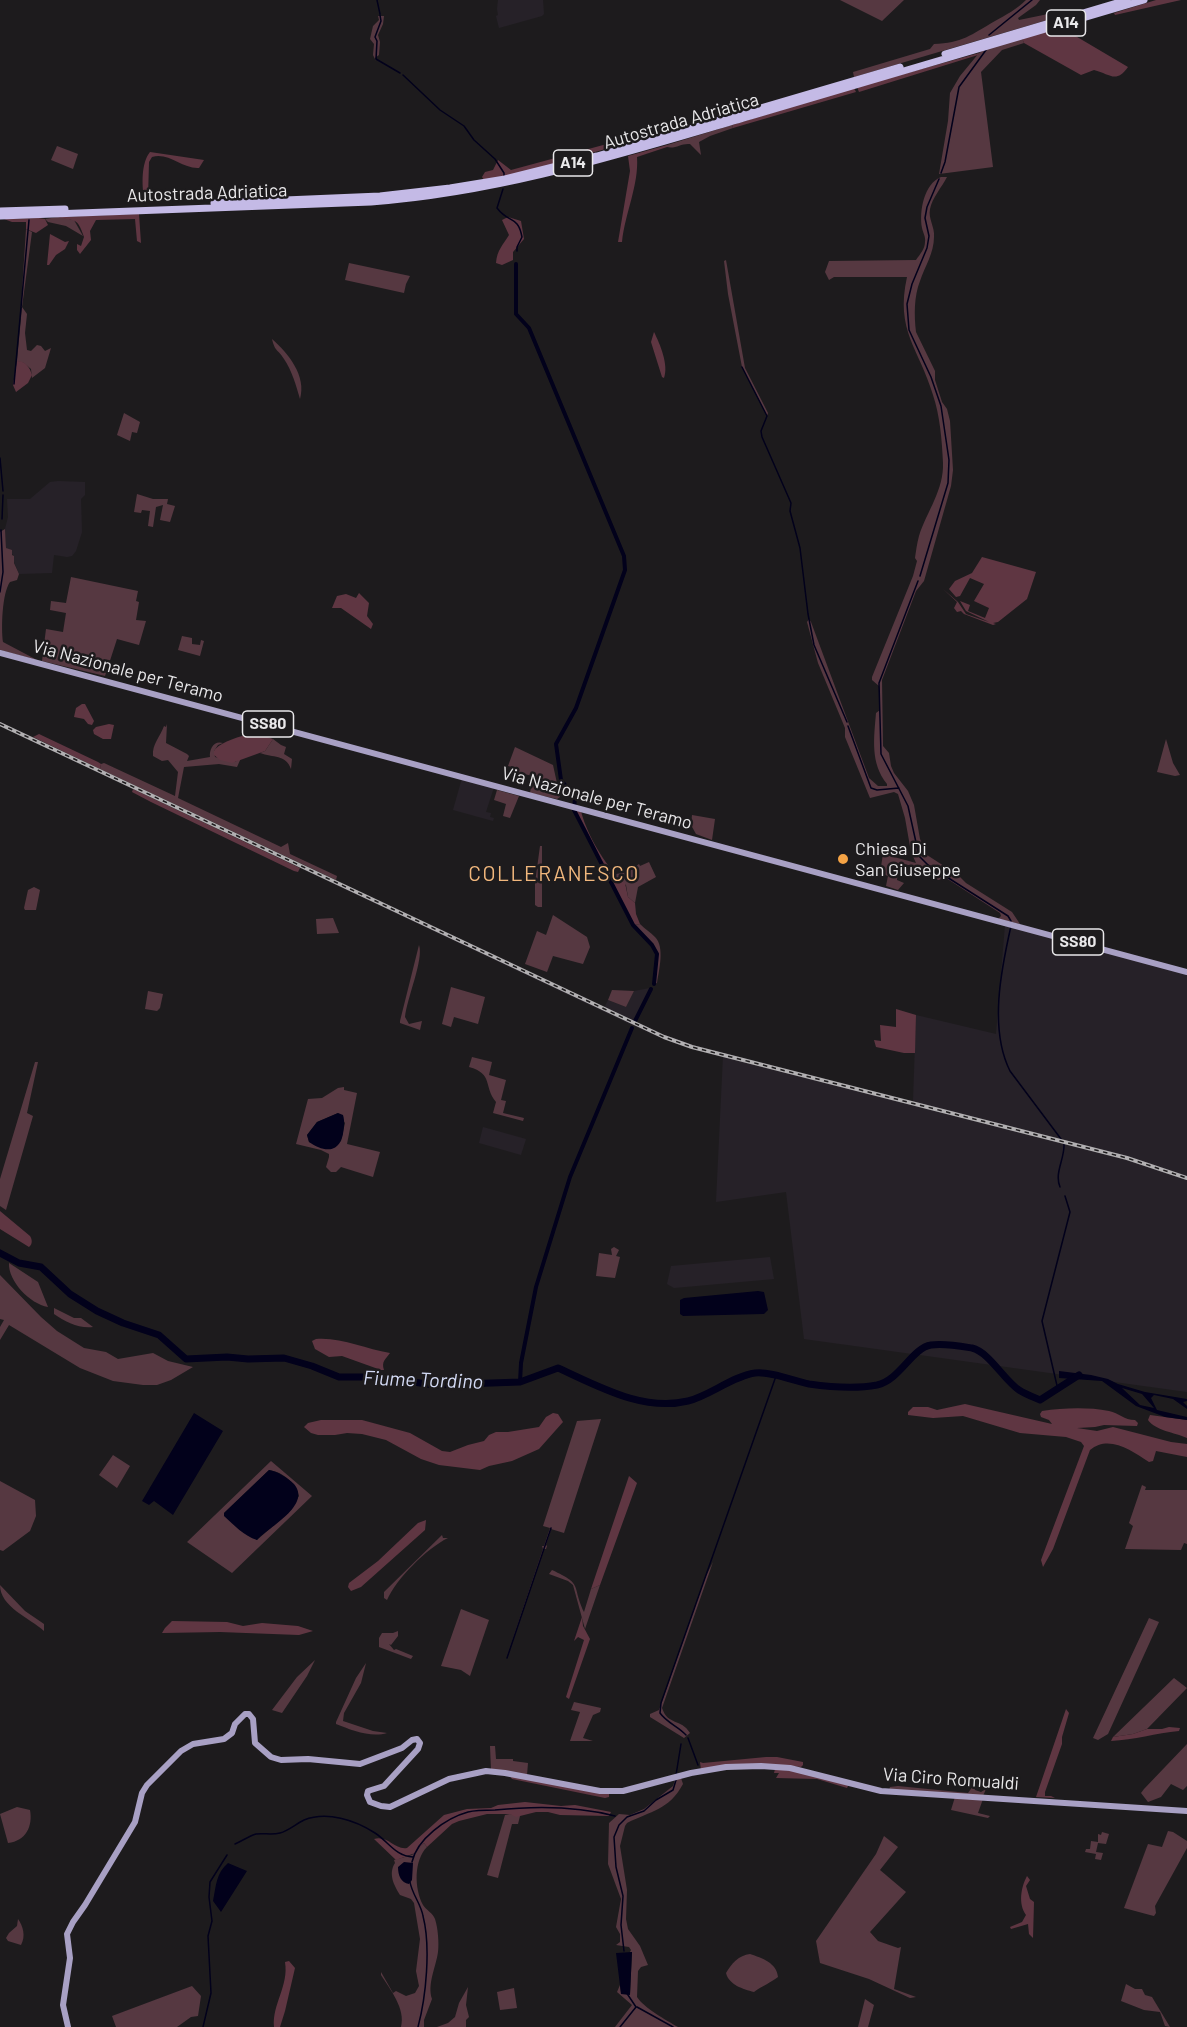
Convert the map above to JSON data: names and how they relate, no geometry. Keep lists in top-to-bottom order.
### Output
{
  "streets": {
    "highway": ["A14", "Autostrada Adriatica"],
    "main road": ["Via Nazionale per Teramo", "SS80", "Via Ciro Romualdi"]
  },
  "districts": ["COLLERANESCO"],
  "water": ["Fiume Tordino"],
  "places": ["Chiesa Di San Giuseppe"]
}
